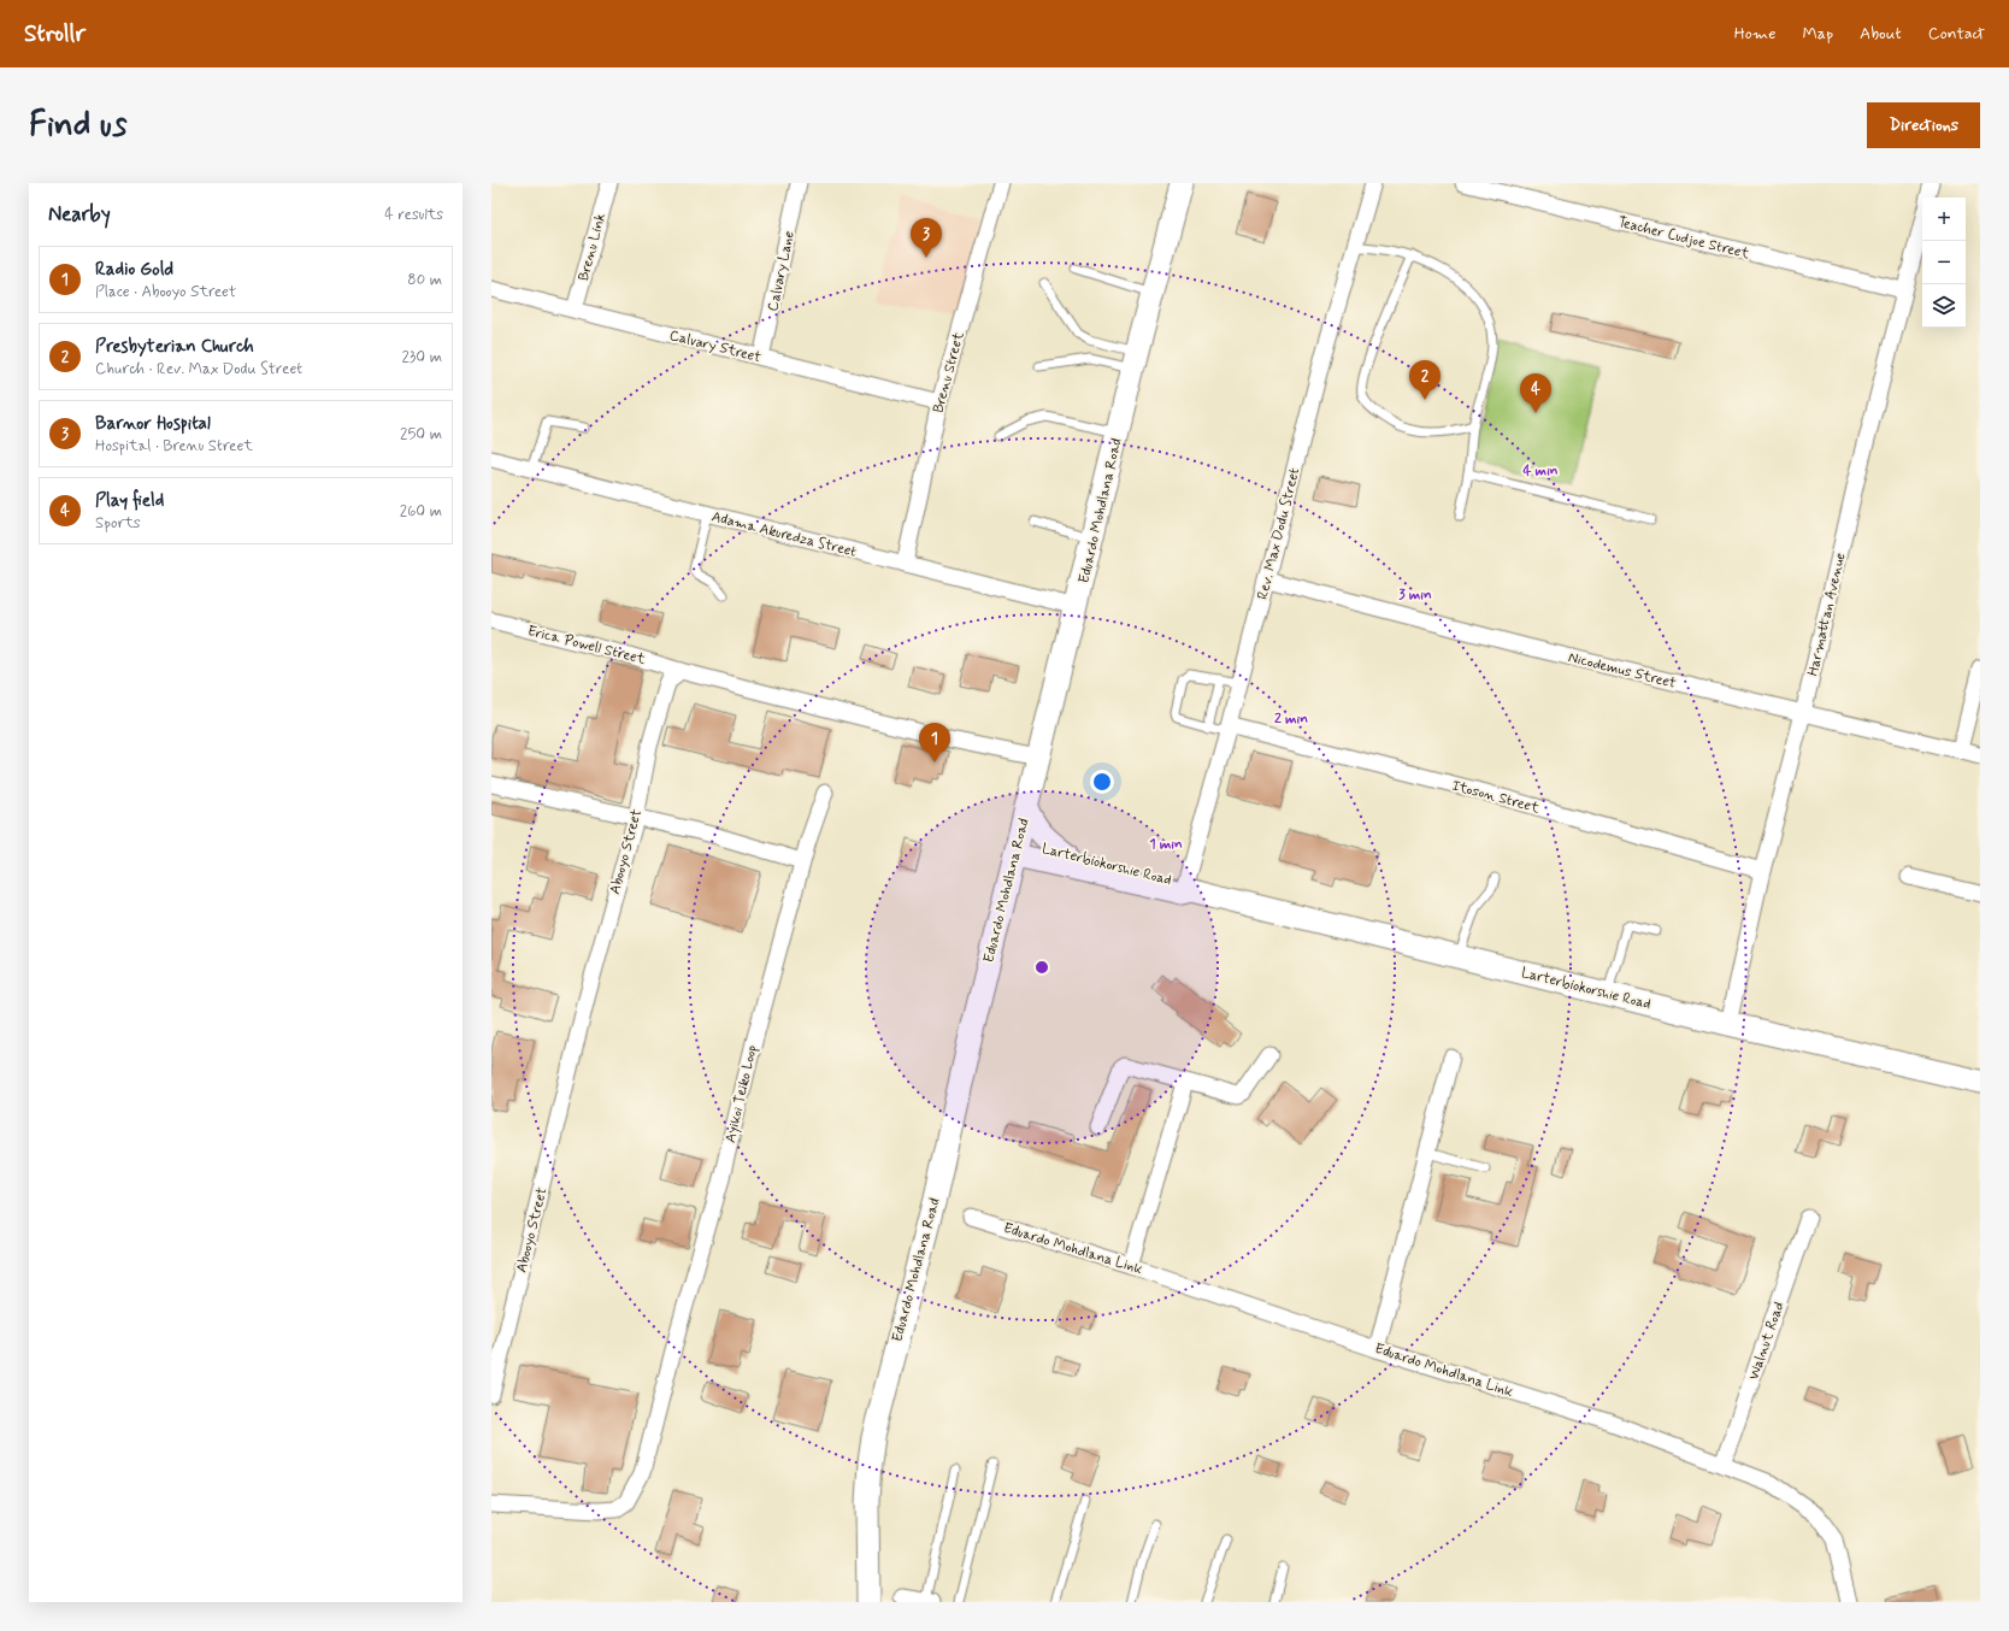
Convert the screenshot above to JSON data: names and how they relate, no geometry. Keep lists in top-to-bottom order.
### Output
{
  "streets": {
    "main road": ["Eduardo Mohdlana Road", "Larterbiokorshie Road"],
    "street": [
      "Teacher Cudjoe Street",
      "Brenu Link",
      "Calvary Lane",
      "Calvary Street",
      "Brenu Street",
      "Adama Akuredza Street",
      "Rev. Max Dodu Street",
      "Harmattan Avenue",
      "Erica Powell Street",
      "Nicodemus Street",
      "Itoson Street",
      "Abooyo Street",
      "Ayikoi Teiko Loop",
      "Eduardo Mohdlana Link",
      "Walnut Road"
    ]
  },
  "crossings": [
    ["Teacher Cudjoe Street", "Harmattan Avenue"],
    ["Brenu Link", "Calvary Street"],
    ["Calvary Lane", "Calvary Street"],
    ["Calvary Street", "Brenu Street"],
    ["Brenu Street", "Adama Akuredza Street"],
    ["Eduardo Mohdlana Road", "Adama Akuredza Street"],
    ["Eduardo Mohdlana Road", "Larterbiokorshie Road"],
    ["Rev. Max Dodu Street", "Nicodemus Street"],
    ["Rev. Max Dodu Street", "Itoson Street"],
    ["Rev. Max Dodu Street", "Larterbiokorshie Road"],
    ["Harmattan Avenue", "Nicodemus Street"],
    ["Harmattan Avenue", "Itoson Street"],
    ["Harmattan Avenue", "Larterbiokorshie Road"],
    ["Erica Powell Street", "Abooyo Street"],
    ["Eduardo Mohdlana Link", "Walnut Road"]
  ],
  "page": {
    "header": "Strollr",
    "nav": [
      "Home",
      "Map",
      "About",
      "Contact"
    ],
    "buttons": "Directions",
    "title": "Find us",
    "heading": ["Nearby", "4 results"],
    "map_buttons": ["+", "−"],
    "pins": [
      "3",
      "2",
      "4",
      "1"
    ],
    "list": [
      {
        "mark": "1",
        "name": "Radio Gold",
        "note": "Place · Abooyo Street",
        "value": "80 m"
      },
      {
        "mark": "2",
        "name": "Presbyterian Church",
        "note": "Church · Rev. Max Dodu Street",
        "value": "230 m"
      },
      {
        "mark": "3",
        "name": "Barnor Hospital",
        "note": "Hospital · Brenu Street",
        "value": "250 m"
      },
      {
        "mark": "4",
        "name": "Play field",
        "note": "Sports",
        "value": "260 m"
      }
    ]
  },
  "rings": [
    "4 min",
    "3 min",
    "2 min",
    "1 min"
  ]
}
